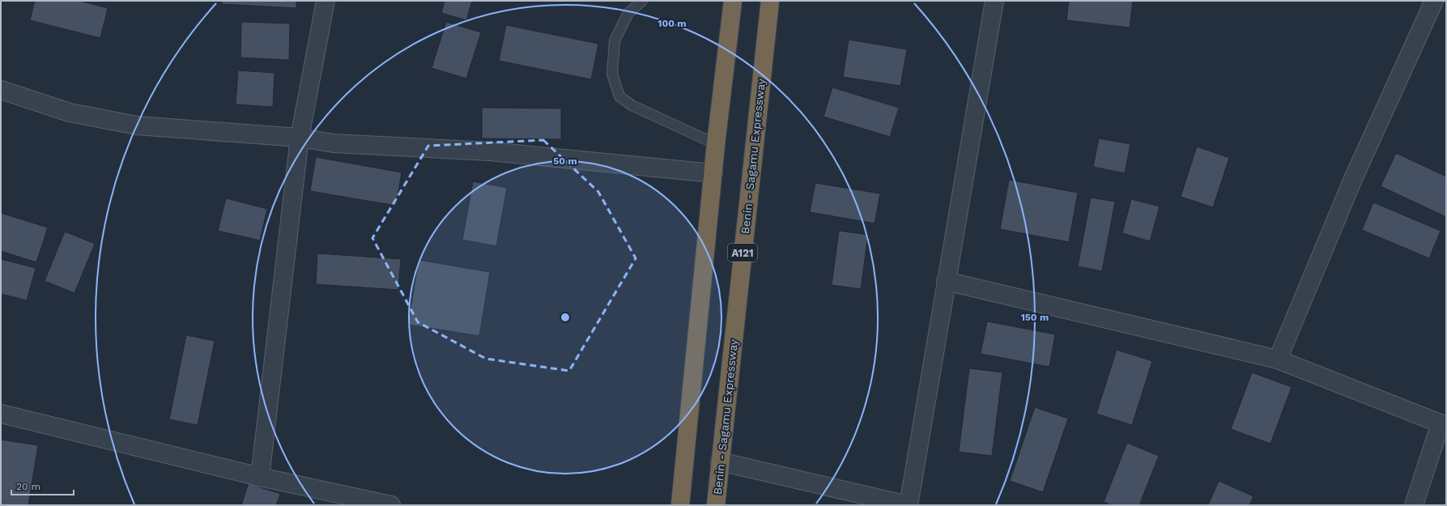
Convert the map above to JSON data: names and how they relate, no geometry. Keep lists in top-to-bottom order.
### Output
{
  "streets": {
    "highway": ["Benin - Sagamu Expressway", "A121"]
  },
  "scale_bar": "20 m",
  "rings": ["100 m", "50 m", "150 m"]
}
